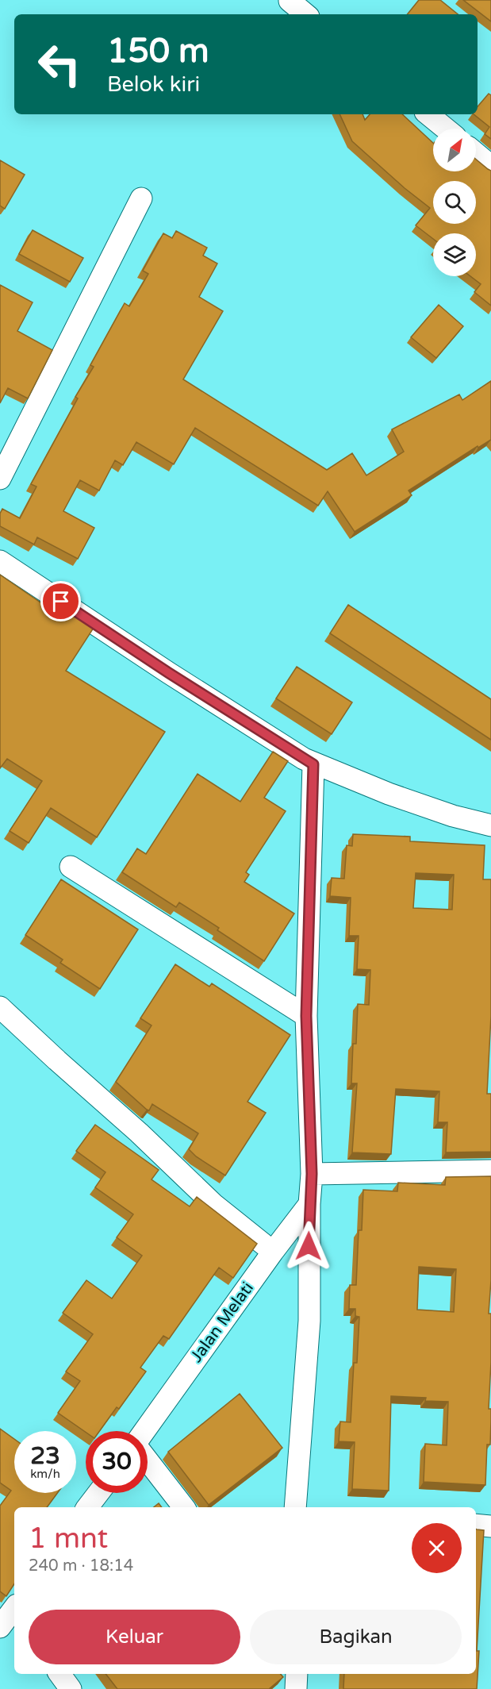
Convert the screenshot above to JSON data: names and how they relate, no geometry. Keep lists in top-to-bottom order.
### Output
{
  "streets": {
    "street": ["Jalan Melati"]
  },
  "north": "top right",
  "page": {
    "turn": ["150 m", "Belok kiri"],
    "speed": "23 km/h",
    "limit": "30",
    "heading": ["1 mnt", "240 m · 18:14"],
    "buttons": ["Keluar", "Bagikan"]
  }
}
